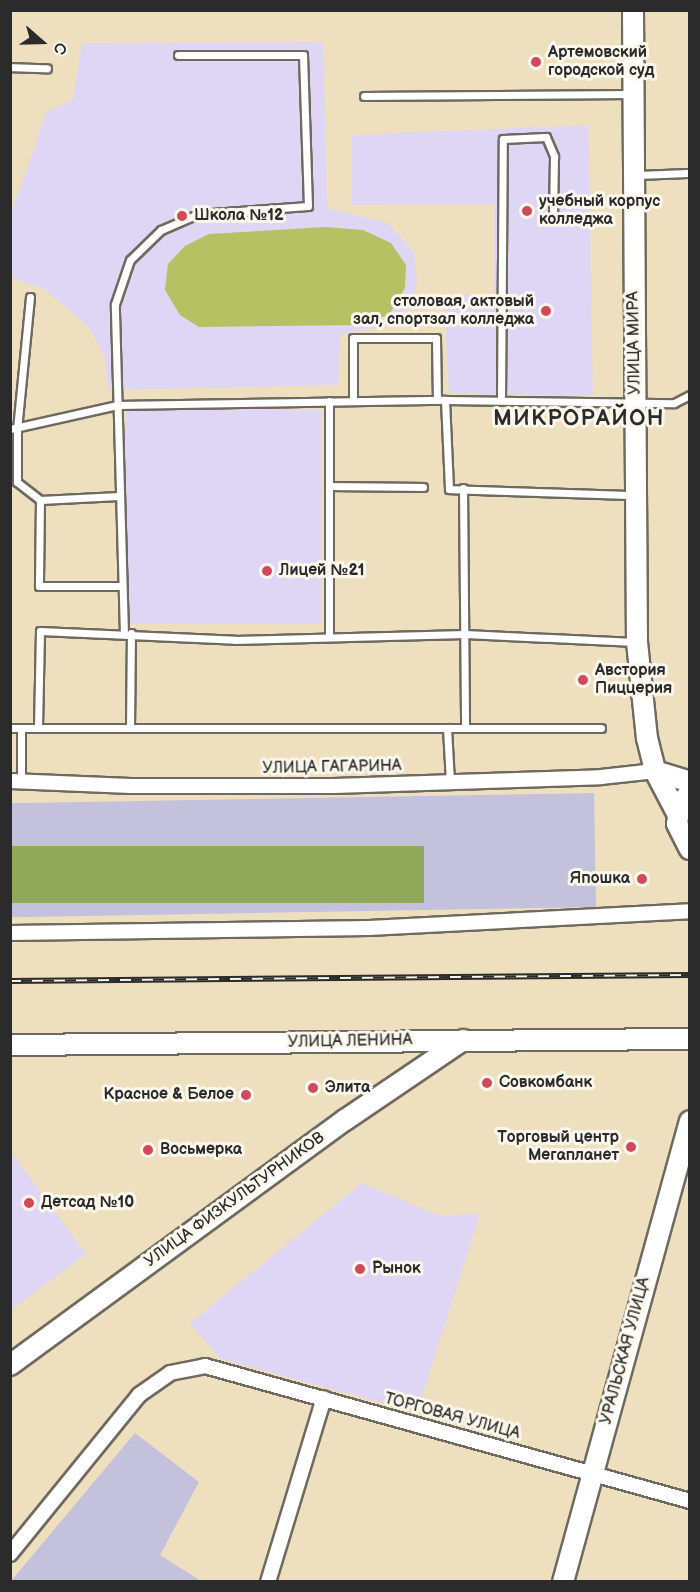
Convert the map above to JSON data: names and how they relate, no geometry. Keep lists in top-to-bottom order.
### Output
{
  "streets": {
    "main road": [
      "УЛИЦА МИРА",
      "УЛИЦА ЛЕНИНА",
      "УЛИЦА ФИЗКУЛЬТУРНИКОВ",
      "УРАЛЬСКАЯ УЛИЦА"
    ],
    "street": ["УЛИЦА ГАГАРИНА", "ТОРГОВАЯ УЛИЦА"]
  },
  "crossings": [
    ["УЛИЦА МИРА", "УЛИЦА ГАГАРИНА"],
    ["УЛИЦА ЛЕНИНА", "УЛИЦА ФИЗКУЛЬТУРНИКОВ"],
    ["УРАЛЬСКАЯ УЛИЦА", "ТОРГОВАЯ УЛИЦА"]
  ],
  "districts": ["МИКРОРАЙОН"],
  "places": [
    "Артемовский городской суд",
    "учебный корпус колледжа",
    "Школа №12",
    "столовая, актовый зал, спортзал колледжа",
    "Лицей №21",
    "Австория Пиццерия",
    "Япошка",
    "Совкомбанк",
    "Элита",
    "Красное & Белое",
    "Торговый центр Мегапланет",
    "Восьмерка",
    "Детсад №10",
    "Рынок"
  ],
  "north": "right"
}
